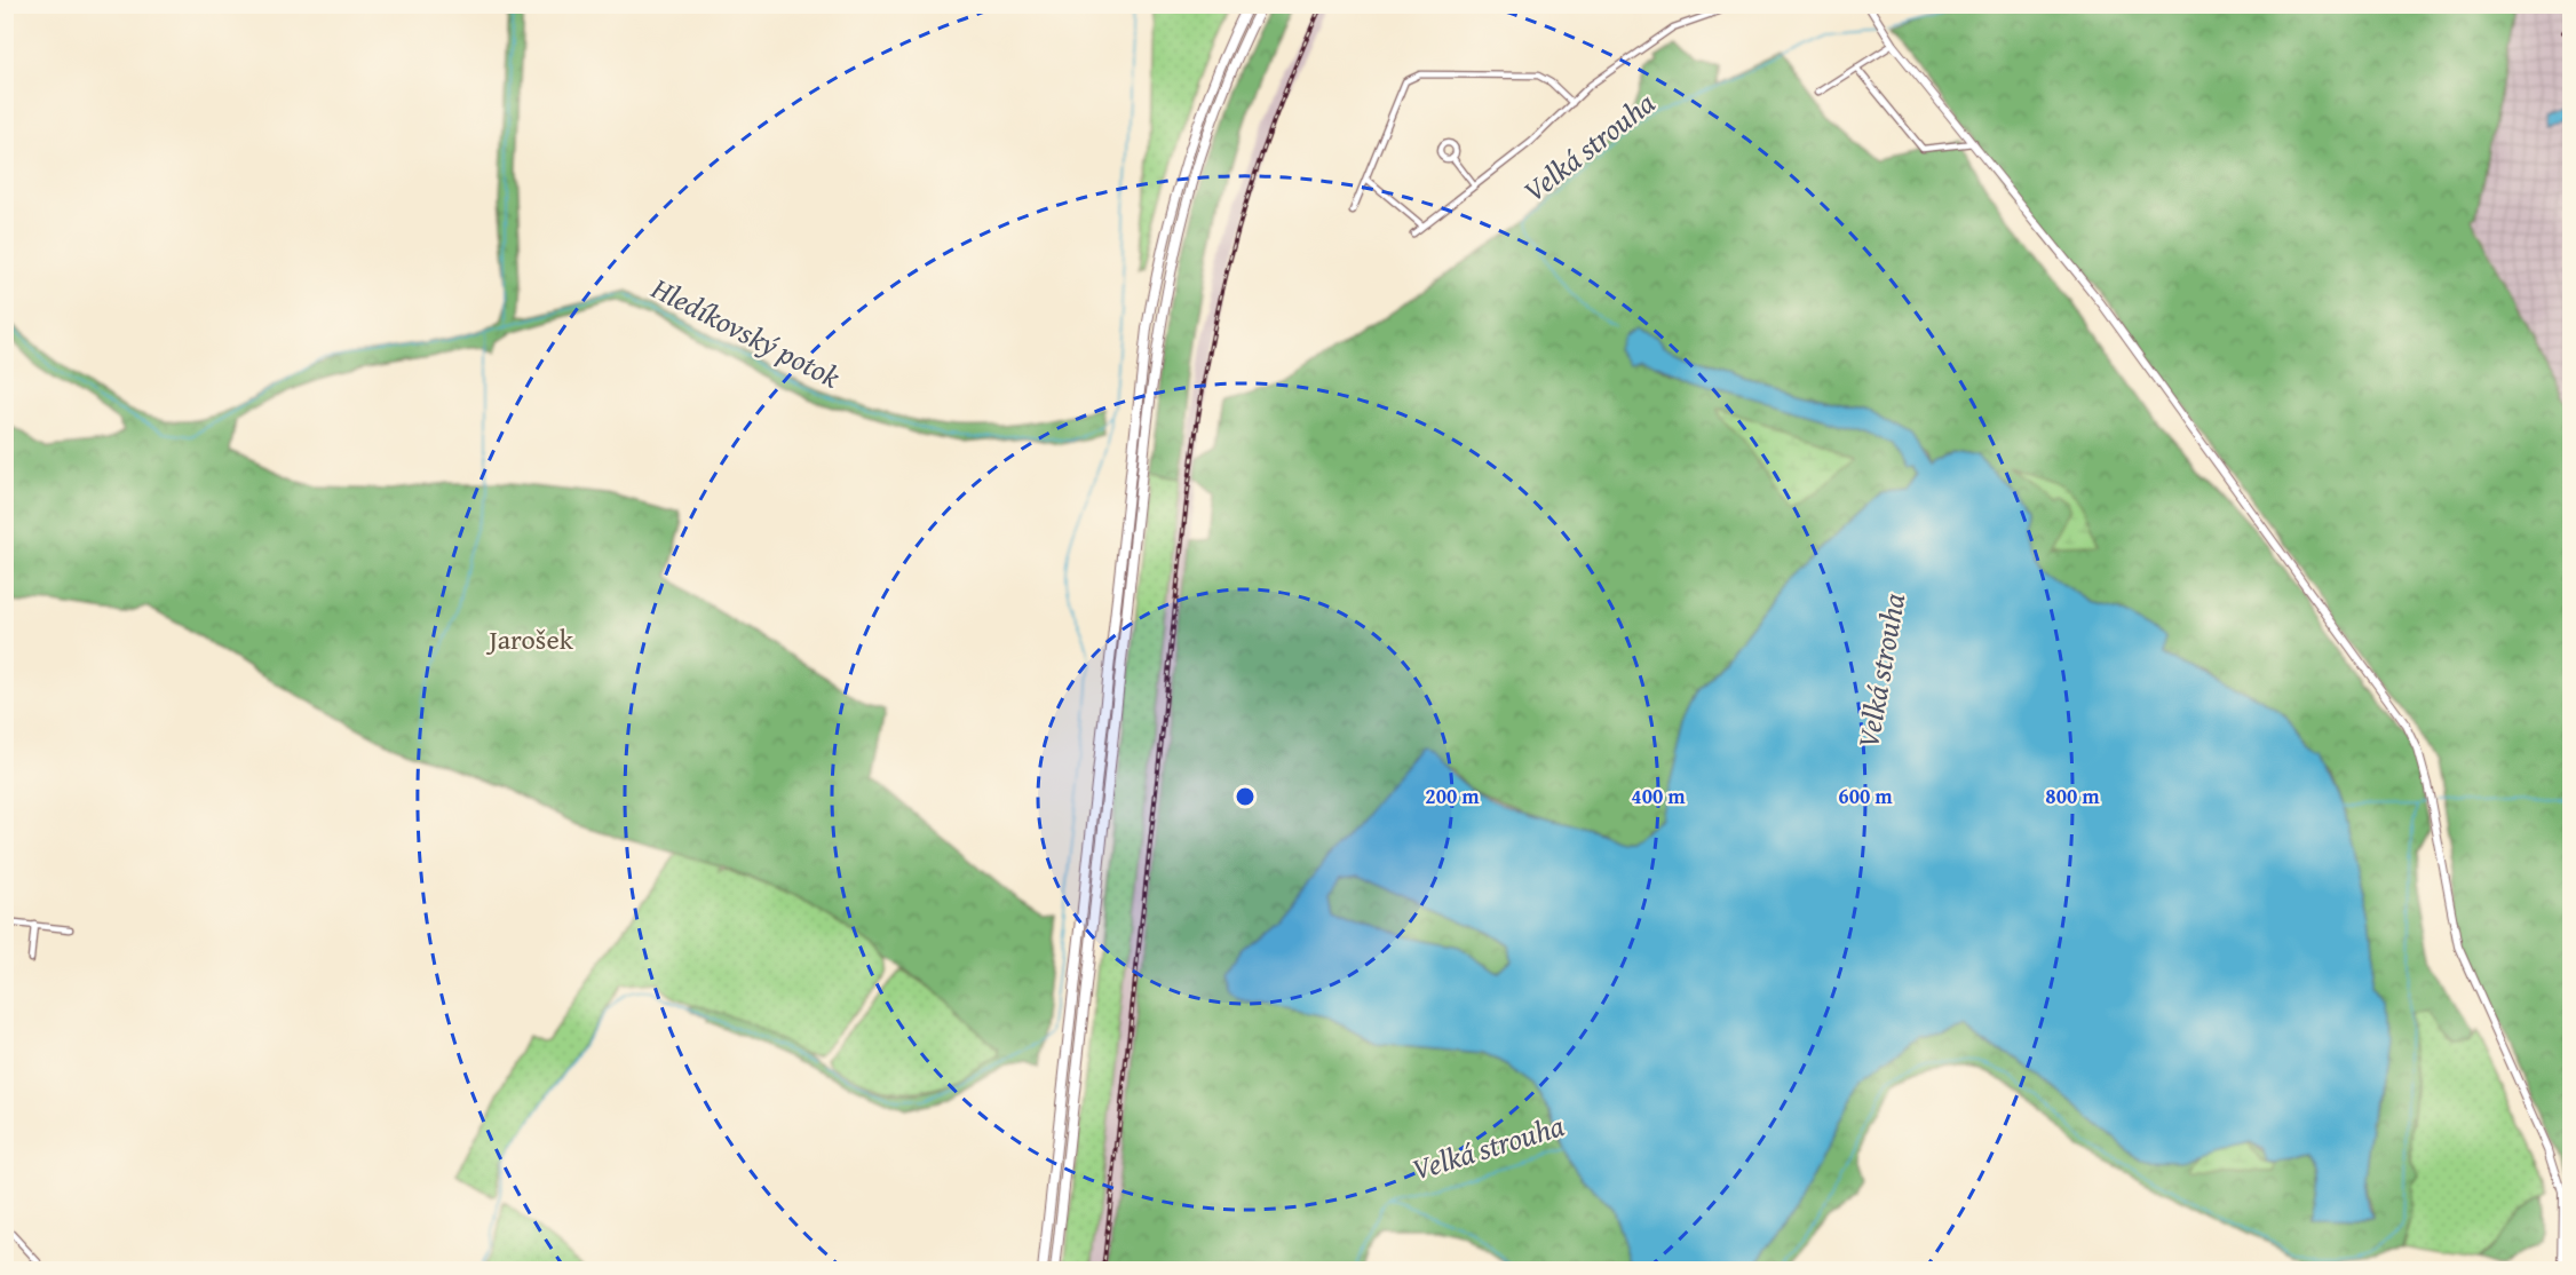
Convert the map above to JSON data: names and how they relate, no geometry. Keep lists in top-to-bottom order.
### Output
{
  "water": ["Velká strouha", "Hledíkovský potok"],
  "parks": ["Jarošek"],
  "rings": [
    "200 m",
    "400 m",
    "600 m",
    "800 m"
  ]
}
